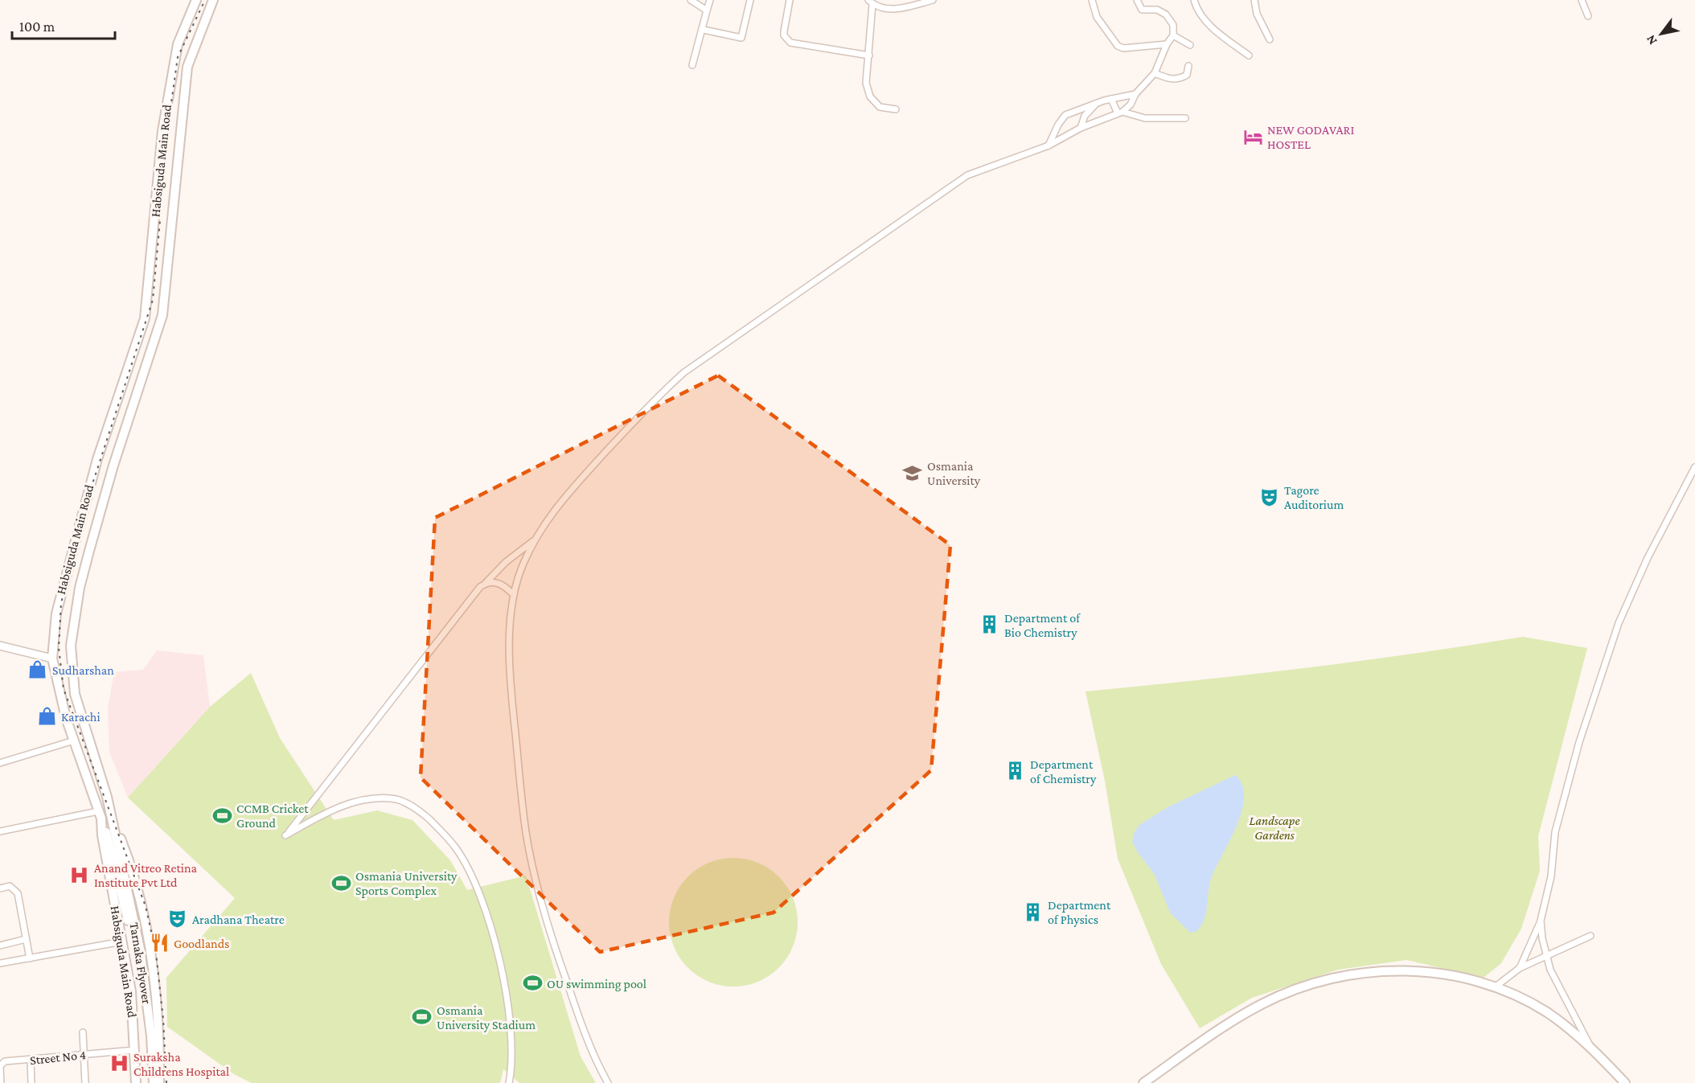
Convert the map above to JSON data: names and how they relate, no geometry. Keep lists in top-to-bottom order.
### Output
{
  "streets": {
    "main road": ["Habsiguda Main Road", "Tarnaka Flyover"],
    "street": ["Street No 4"]
  },
  "crossings": [
    ["Habsiguda Main Road", "Tarnaka Flyover"],
    ["Habsiguda Main Road", "Street No 4"]
  ],
  "parks": ["Landscape Gardens"],
  "places": {
    "hotel": ["NEW GODAVARI HOSTEL"],
    "school or university": ["Osmania University"],
    "theatre": ["Tagore Auditorium", "Aradhana Theatre"],
    "building": ["Department of Bio Chemistry", "Department of Chemistry", "Department of Physics"],
    "shop": ["Sudharshan", "Karachi"],
    "sports": [
      "CCMB Cricket Ground",
      "Osmania University Sports Complex",
      "OU swimming pool",
      "Osmania University Stadium"
    ],
    "hospital": ["Anand Vitreo Retina Institute Pvt Ltd", "Suraksha Childrens Hospital"],
    "restaurant": ["Goodlands"]
  },
  "scale_bar": "100 m",
  "north": "bottom left"
}
